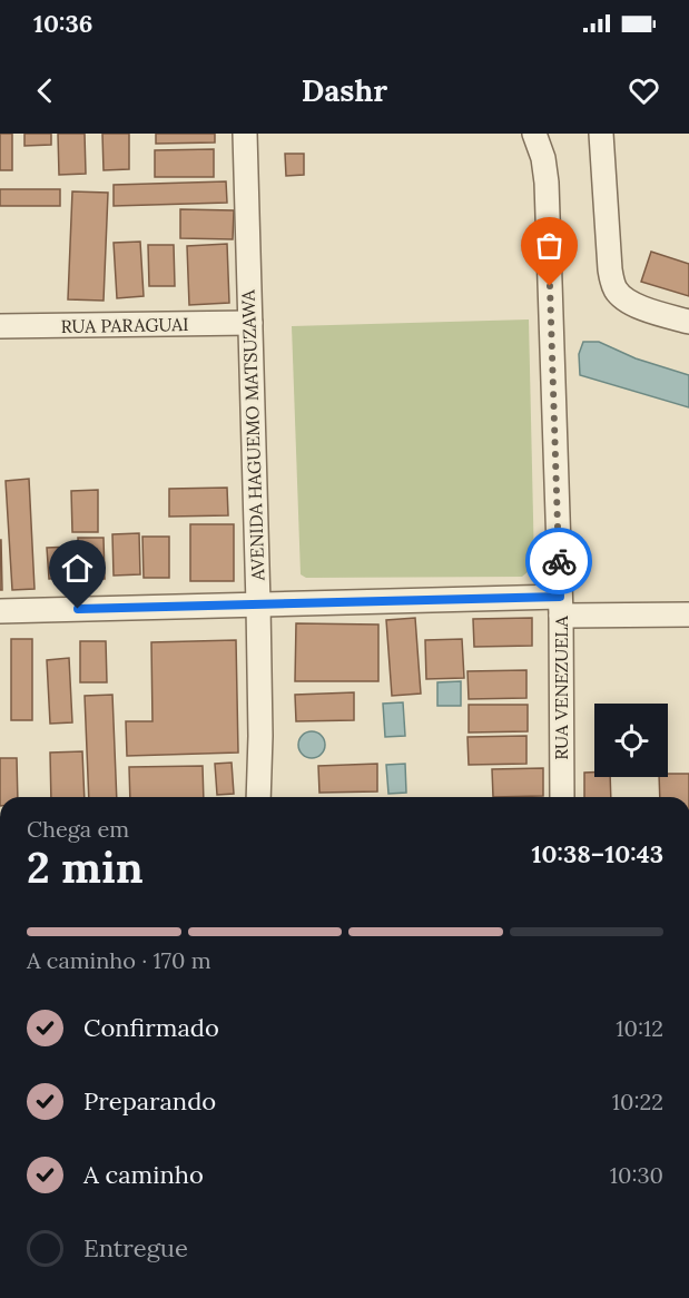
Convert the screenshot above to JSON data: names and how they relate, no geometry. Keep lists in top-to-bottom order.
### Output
{
  "streets": {
    "street": ["RUA PARAGUAI", "AVENIDA HAGUEMO MATSUZAWA", "RUA VENEZUELA"]
  },
  "crossings": [
    ["RUA PARAGUAI", "AVENIDA HAGUEMO MATSUZAWA"]
  ],
  "page": {
    "status": "10:36",
    "header": "Dashr",
    "heading": ["2 min", "Chega em", "10:38–10:43"],
    "bar": "A caminho · 170 m",
    "list": [
      ["Confirmado", "10:12"],
      ["Preparando", "10:22"],
      ["A caminho", "10:30"],
      "Entregue"
    ]
  }
}
